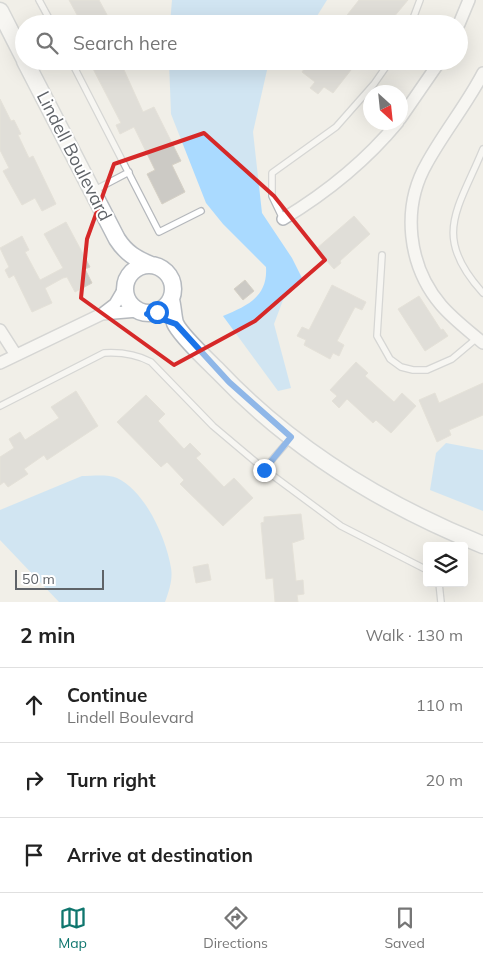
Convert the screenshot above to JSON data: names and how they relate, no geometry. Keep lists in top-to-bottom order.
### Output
{
  "streets": {
    "street": ["Lindell Boulevard"]
  },
  "scale_bar": "50 m",
  "north": "bottom right",
  "page": {
    "search": "Search here",
    "scale": "50 m",
    "heading": ["2 min", "Walk · 130 m"],
    "list": [
      ["Continue", "Lindell Boulevard", "110 m"],
      ["Turn right", "20 m"],
      "Arrive at destination"
    ],
    "nav": ["Map", "Directions", "Saved"]
  }
}
